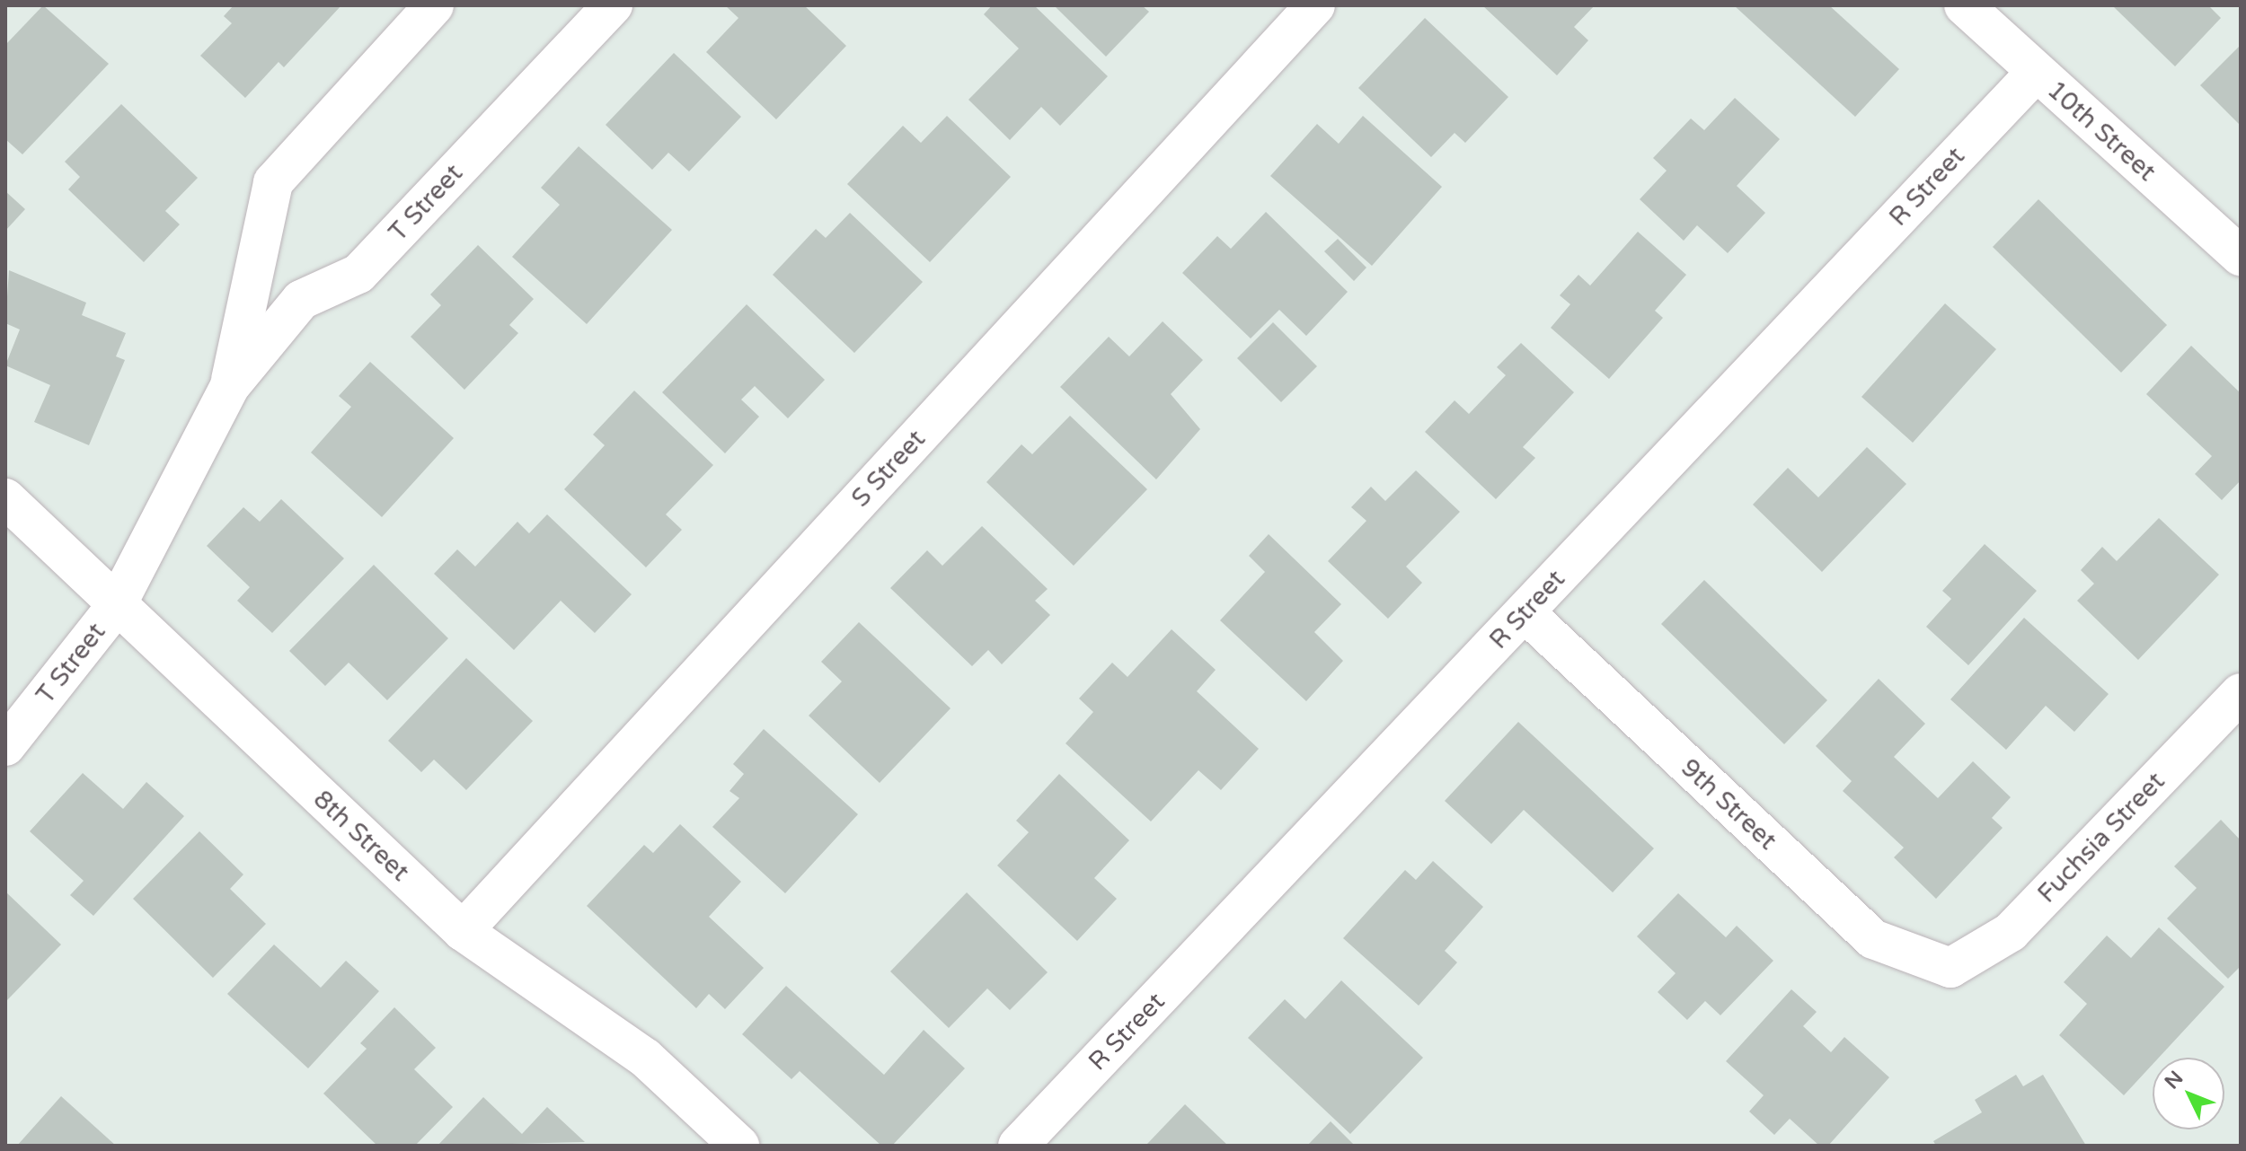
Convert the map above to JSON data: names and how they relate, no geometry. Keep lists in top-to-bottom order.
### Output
{
  "streets": {
    "street": [
      "10th Street",
      "R Street",
      "T Street",
      "S Street",
      "9th Street",
      "8th Street",
      "Fuchsia Street"
    ]
  },
  "crossings": [
    ["10th Street", "R Street"],
    ["R Street", "9th Street"],
    ["T Street", "8th Street"],
    ["S Street", "8th Street"],
    ["9th Street", "Fuchsia Street"]
  ],
  "north": "top left"
}
